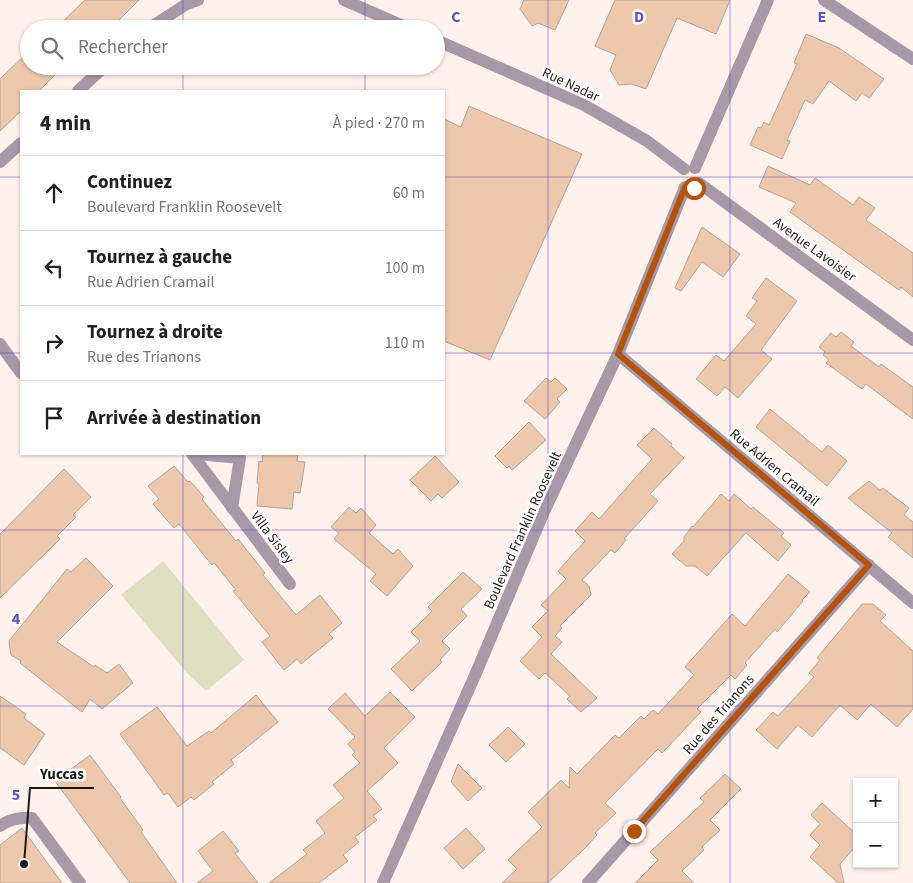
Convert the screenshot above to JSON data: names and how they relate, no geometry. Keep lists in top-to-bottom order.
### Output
{
  "streets": {
    "street": [
      "Rue Nadar",
      "Avenue Lavoisier",
      "Rue Adrien Cramail",
      "Boulevard Franklin Roosevelt",
      "Villa Sisley",
      "Rue des Trianons"
    ]
  },
  "crossings": [
    ["Rue Nadar", "Avenue Lavoisier"],
    ["Rue Nadar", "Boulevard Franklin Roosevelt"],
    ["Avenue Lavoisier", "Boulevard Franklin Roosevelt"],
    ["Rue Adrien Cramail", "Boulevard Franklin Roosevelt"],
    ["Rue Adrien Cramail", "Rue des Trianons"]
  ],
  "places": ["Yuccas"],
  "page": {
    "search": "Rechercher",
    "heading": ["4 min", "À pied · 270 m"],
    "list": [
      ["Continuez", "Boulevard Franklin Roosevelt", "60 m"],
      ["Tournez à gauche", "Rue Adrien Cramail", "100 m"],
      ["Tournez à droite", "Rue des Trianons", "110 m"],
      "Arrivée à destination"
    ],
    "map_buttons": ["+", "−"]
  },
  "grid": {
    "columns": ["C", "D", "E"],
    "rows": ["4", "5"]
  }
}
